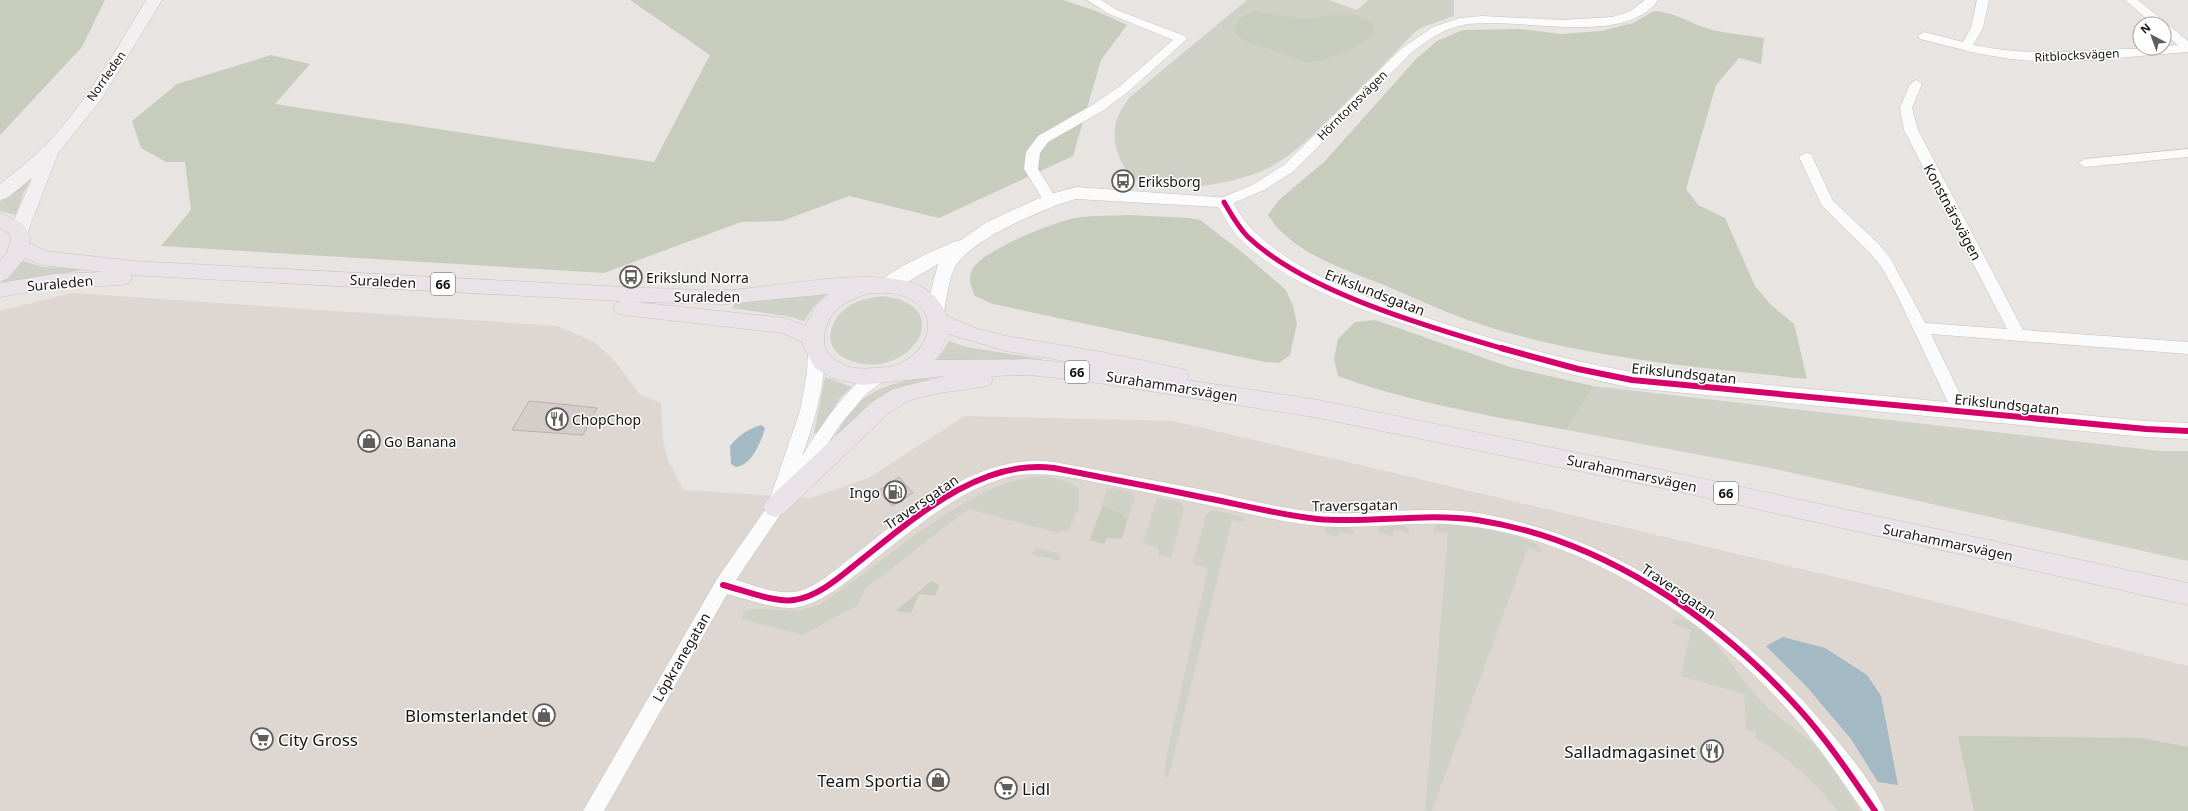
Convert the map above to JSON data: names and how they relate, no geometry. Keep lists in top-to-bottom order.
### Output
{
  "streets": {
    "main road": [
      "Norrleden",
      "Suraleden",
      "66",
      "Surahammarsvägen"
    ],
    "street": [
      "Ritblocksvägen",
      "Hörntorpsvägen",
      "Konstnärsvägen",
      "Erikslundsgatan",
      "Traversgatan",
      "Löpkranegatan"
    ]
  },
  "crossings": [
    ["Norrleden", "Suraleden"],
    ["Norrleden", "66"],
    ["Hörntorpsvägen", "Suraleden"],
    ["Hörntorpsvägen", "66"],
    ["Hörntorpsvägen", "Erikslundsgatan"],
    ["Hörntorpsvägen", "Surahammarsvägen"],
    ["Hörntorpsvägen", "Löpkranegatan"],
    ["Suraleden", "66"],
    ["Suraleden", "Surahammarsvägen"],
    ["Suraleden", "Löpkranegatan"],
    ["66", "Surahammarsvägen"],
    ["66", "Löpkranegatan"],
    ["Surahammarsvägen", "Löpkranegatan"],
    ["Traversgatan", "Löpkranegatan"]
  ],
  "places": {
    "bus stop": ["Eriksborg", "Erikslund Norra"],
    "restaurant": ["ChopChop", "Salladmagasinet"],
    "shop": ["Go Banana", "Blomsterlandet", "Team Sportia"],
    "fuel station": ["Ingo"],
    "supermarket": ["City Gross", "Lidl"]
  },
  "north": "top left"
}
